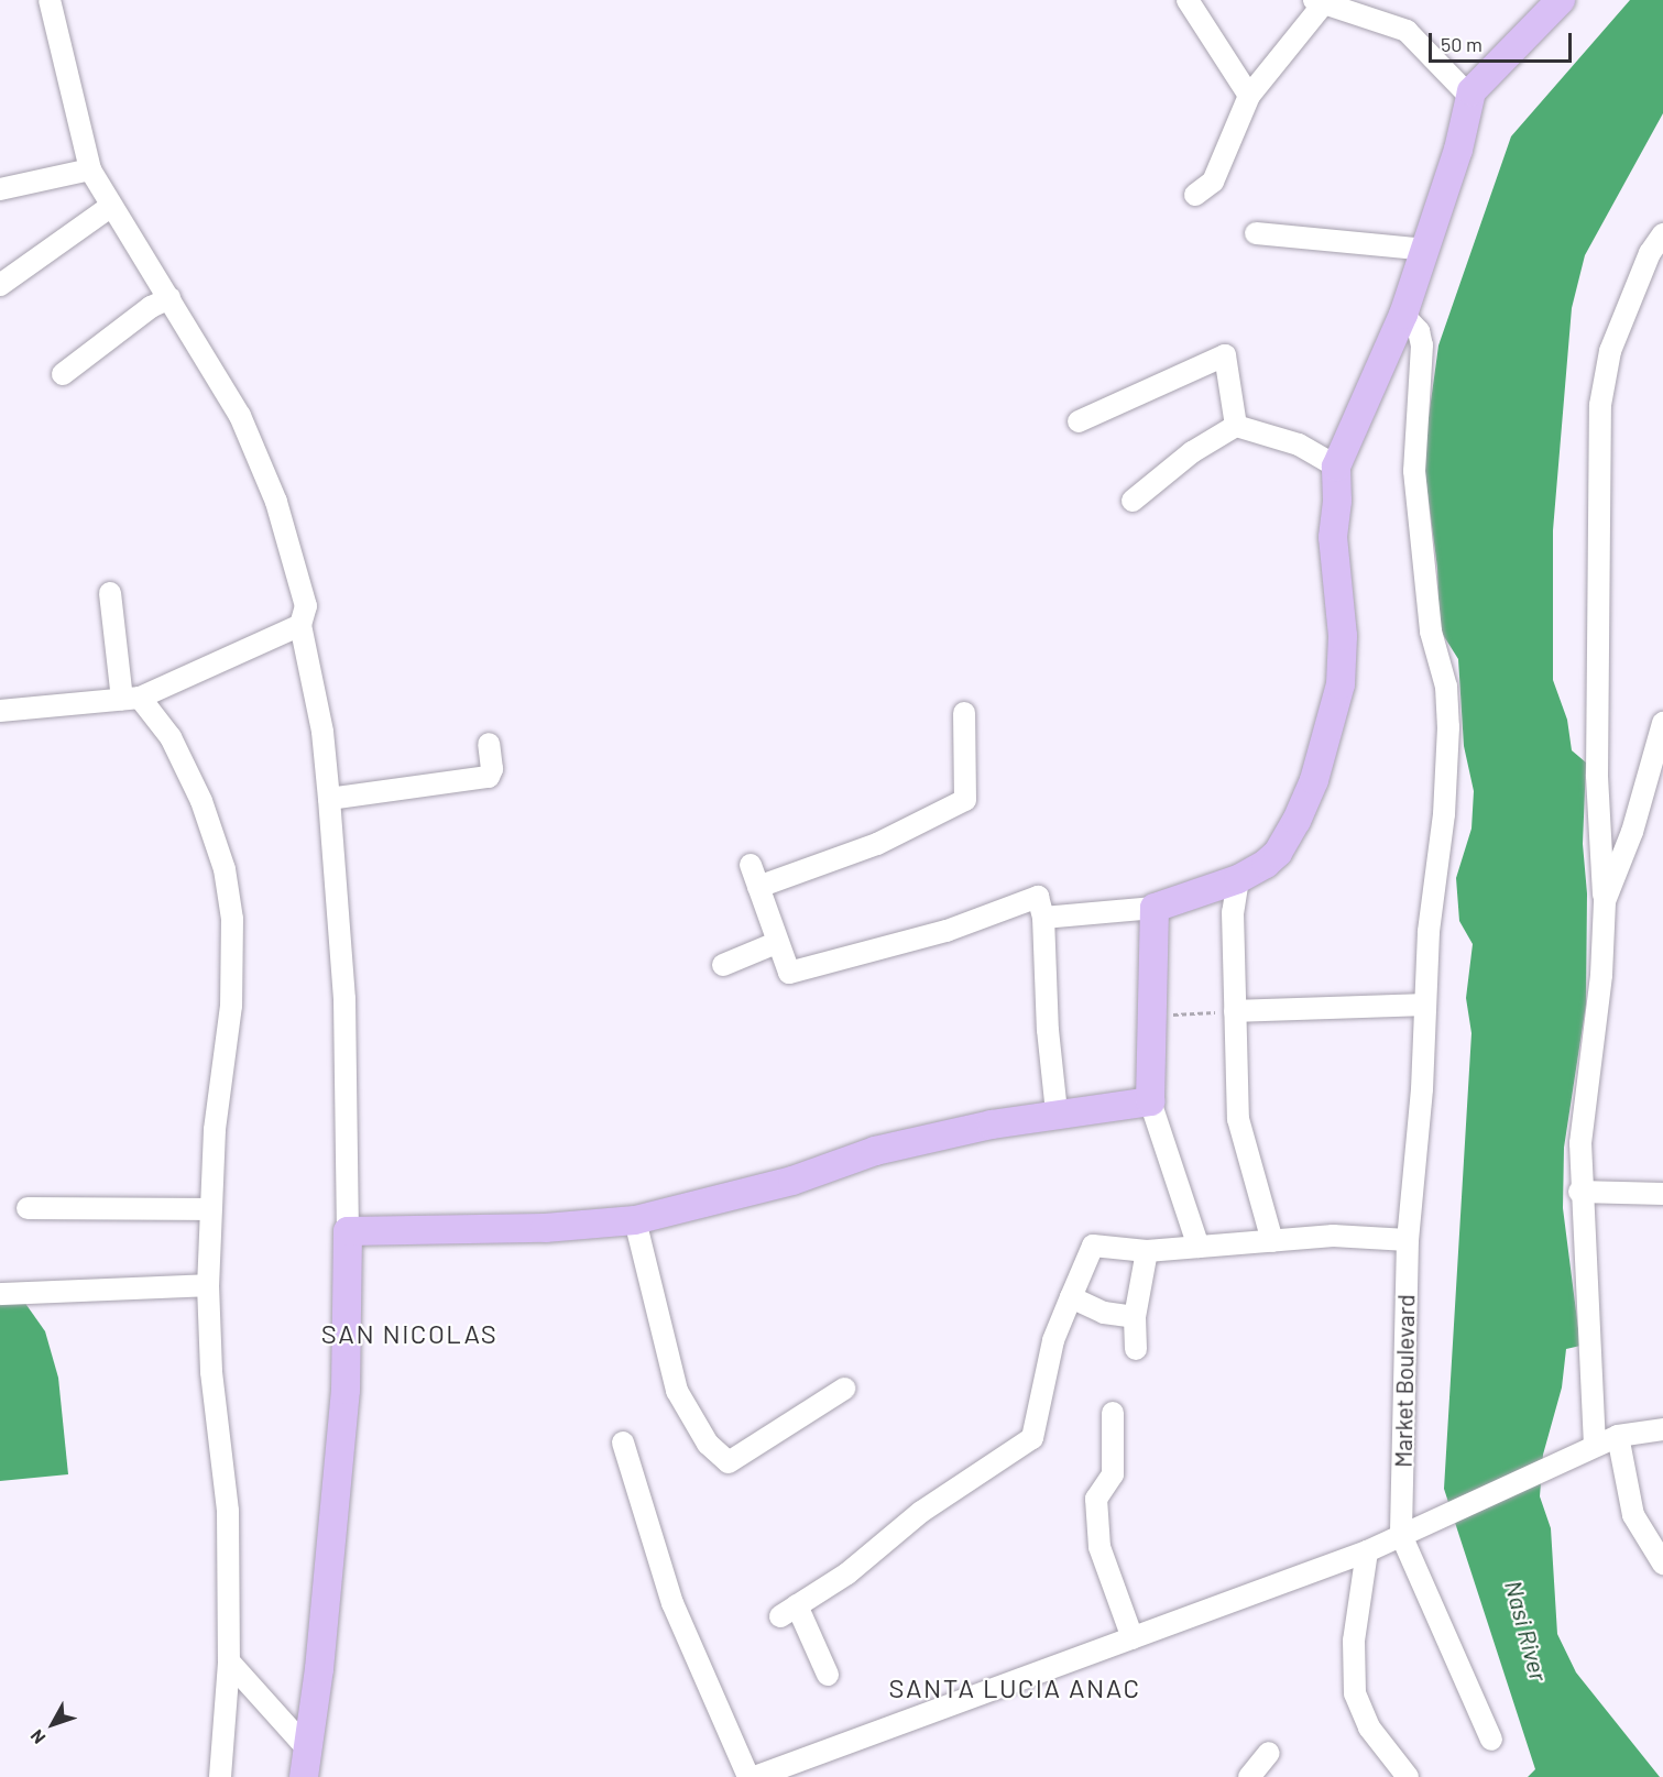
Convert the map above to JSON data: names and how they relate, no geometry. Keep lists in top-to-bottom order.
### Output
{
  "streets": {
    "street": ["Market Boulevard"]
  },
  "districts": ["SAN NICOLAS", "SANTA LUCIA ANAC"],
  "water": ["Nasi River"],
  "scale_bar": "50 m",
  "north": "bottom left"
}
